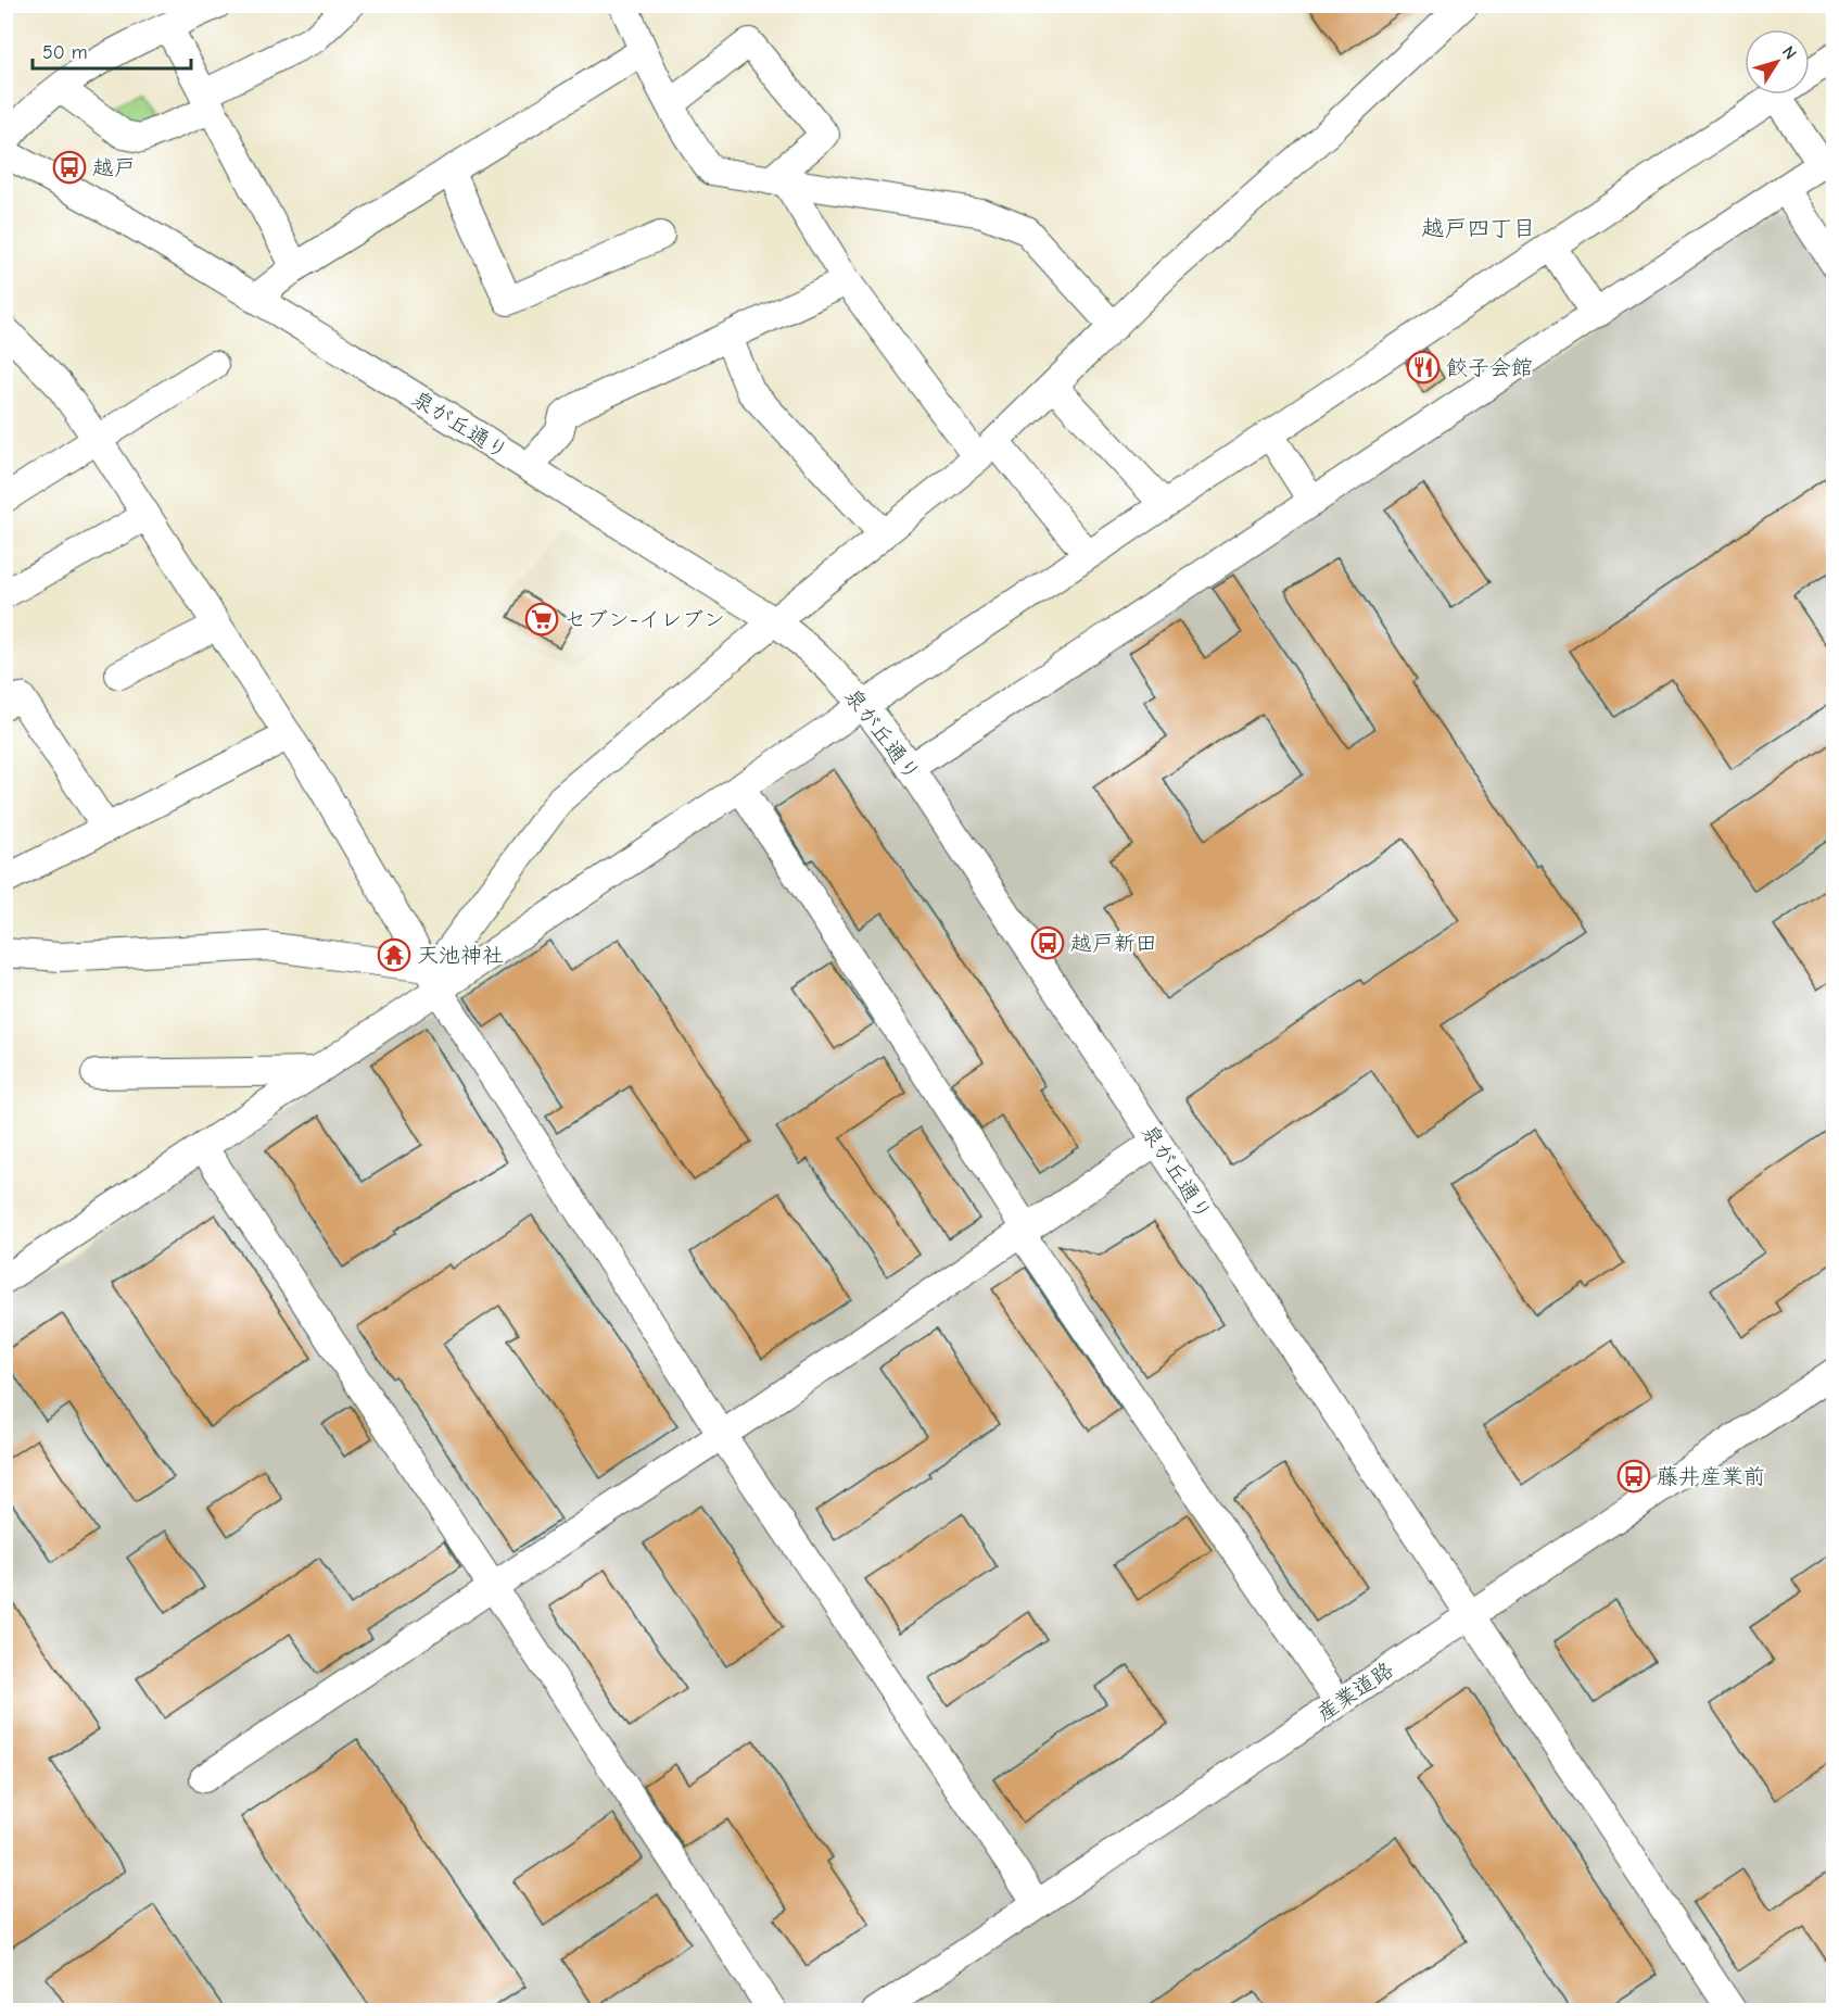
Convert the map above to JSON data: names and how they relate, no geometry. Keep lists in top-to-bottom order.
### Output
{
  "streets": {
    "street": ["泉が丘通り", "産業道路"]
  },
  "crossings": [
    ["泉が丘通り", "産業道路"]
  ],
  "districts": ["越戸四丁目"],
  "places": {
    "bus stop": ["越戸", "越戸新田", "藤井産業前"],
    "restaurant": ["餃子会館"],
    "supermarket": ["セブン-イレブン"],
    "temple": ["天池神社"]
  },
  "scale_bar": "50 m",
  "north": "top right"
}
